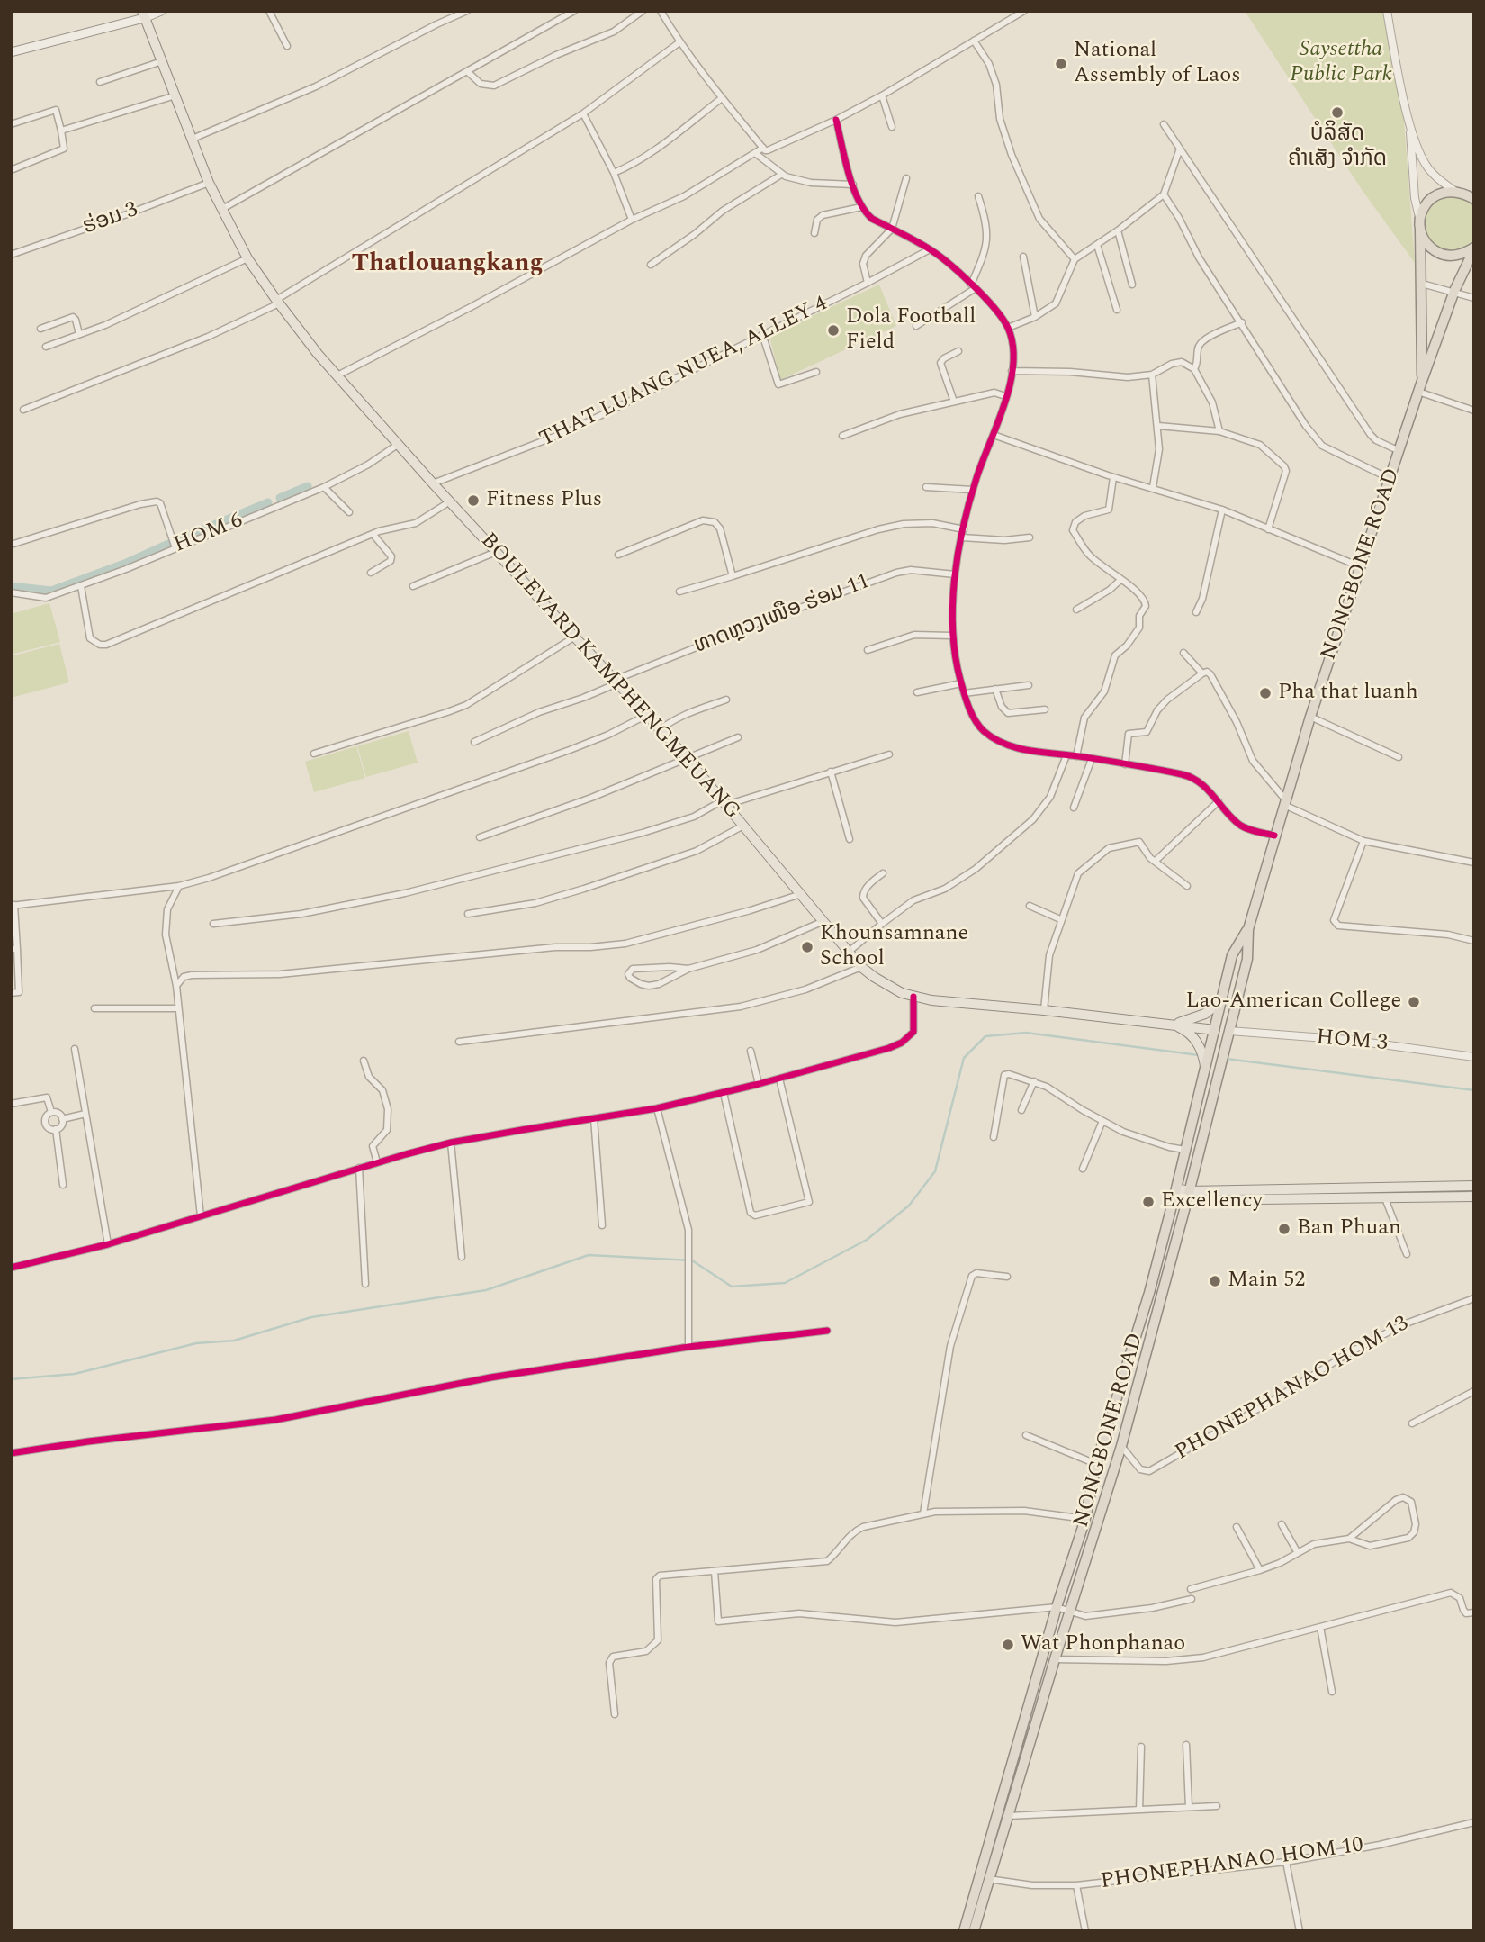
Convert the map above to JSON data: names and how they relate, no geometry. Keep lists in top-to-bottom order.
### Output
{
  "streets": {
    "highway": ["NONGBONE ROAD"],
    "main road": ["BOULEVARD KAMPHENGMEUANG"],
    "street": [
      "ຮ່ອມ 3",
      "THAT LUANG NUEA, ALLEY 4",
      "HOM 6",
      "ທາດຫຼວງເໜືອ ຮ່ອມ 11",
      "HOM 3",
      "PHONEPHANAO HOM 13",
      "PHONEPHANAO HOM 10"
    ]
  },
  "crossings": [
    ["ຮ່ອມ 3", "BOULEVARD KAMPHENGMEUANG"],
    ["THAT LUANG NUEA, ALLEY 4", "BOULEVARD KAMPHENGMEUANG"],
    ["HOM 6", "BOULEVARD KAMPHENGMEUANG"],
    ["NONGBONE ROAD", "BOULEVARD KAMPHENGMEUANG"],
    ["NONGBONE ROAD", "HOM 3"],
    ["NONGBONE ROAD", "PHONEPHANAO HOM 13"],
    ["NONGBONE ROAD", "PHONEPHANAO HOM 10"],
    ["ທາດຫຼວງເໜືອ ຮ່ອມ 11", "BOULEVARD KAMPHENGMEUANG"]
  ],
  "districts": ["Thatlouangkang"],
  "parks": ["Saysettha Public Park"],
  "places": [
    "National Assembly of Laos",
    "ບໍລິສັດ ຄຳເສັງ ຈຳກັດ",
    "Dola Football Field",
    "Fitness Plus",
    "Pha that luanh",
    "Khounsamnane School",
    "Lao-American College",
    "Excellency",
    "Ban Phuan",
    "Main 52",
    "Wat Phonphanao"
  ]
}
